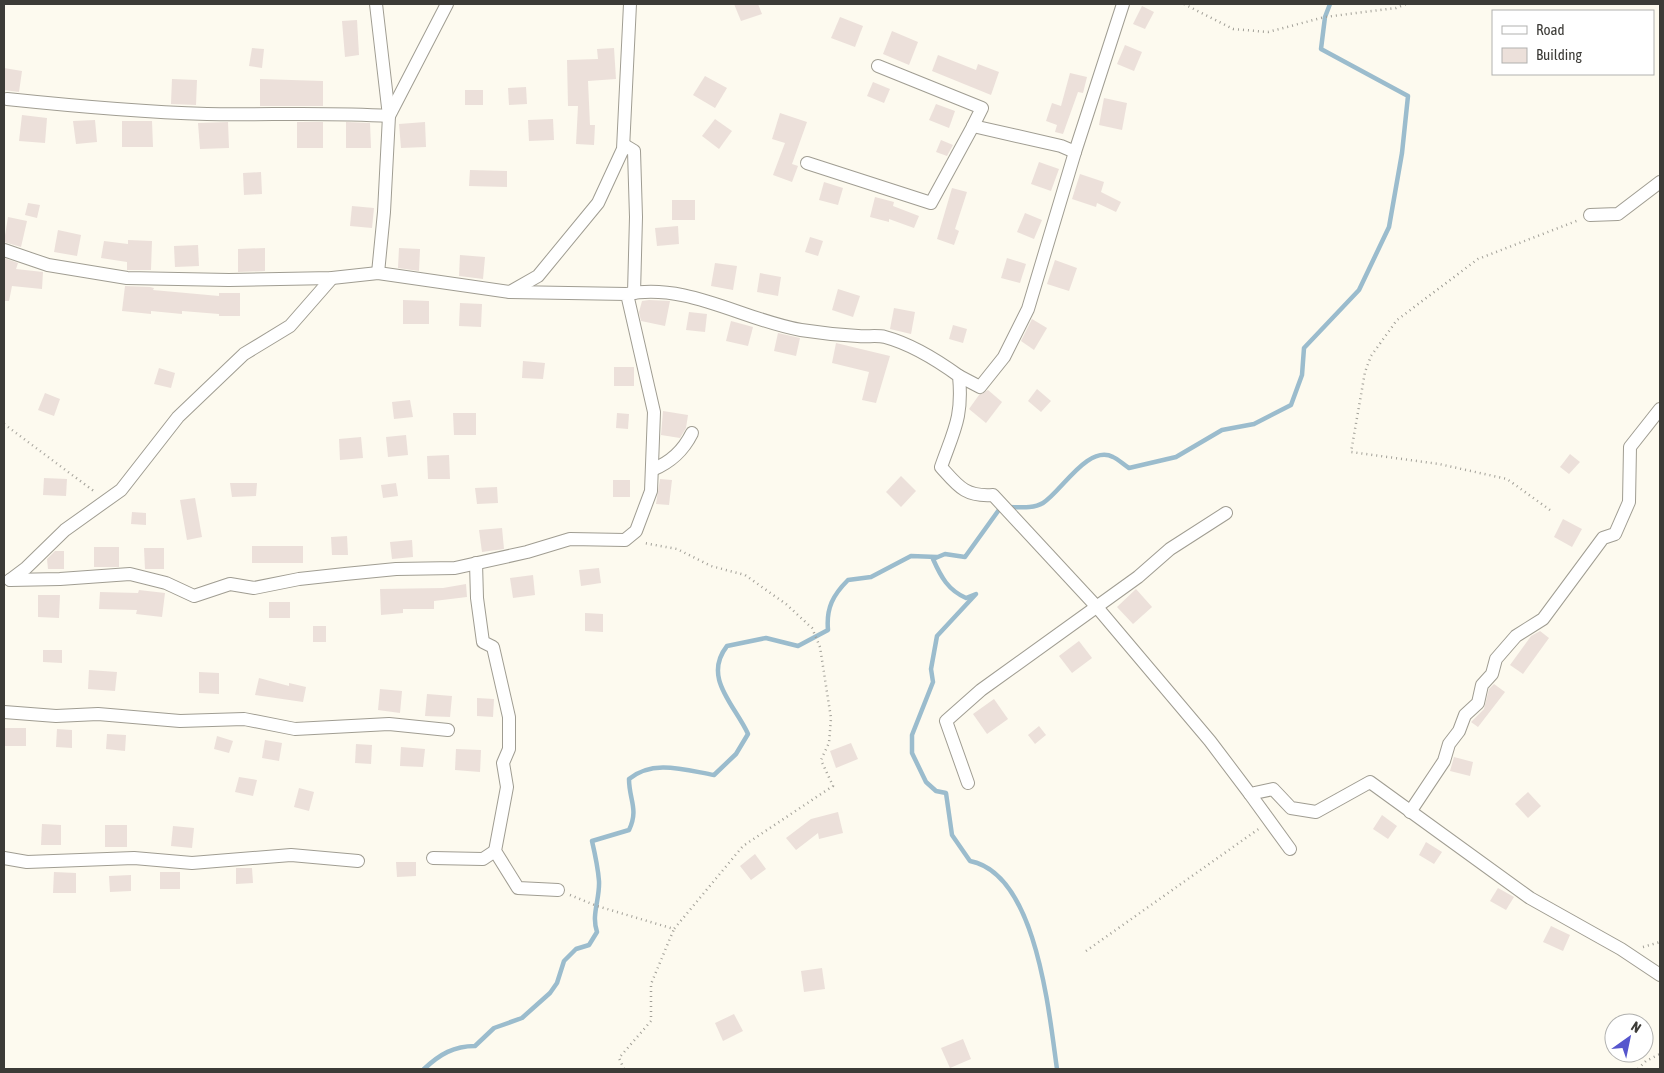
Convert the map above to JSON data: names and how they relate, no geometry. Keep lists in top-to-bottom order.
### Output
{
  "legend": ["Road", "Building"],
  "north": "top right"
}
